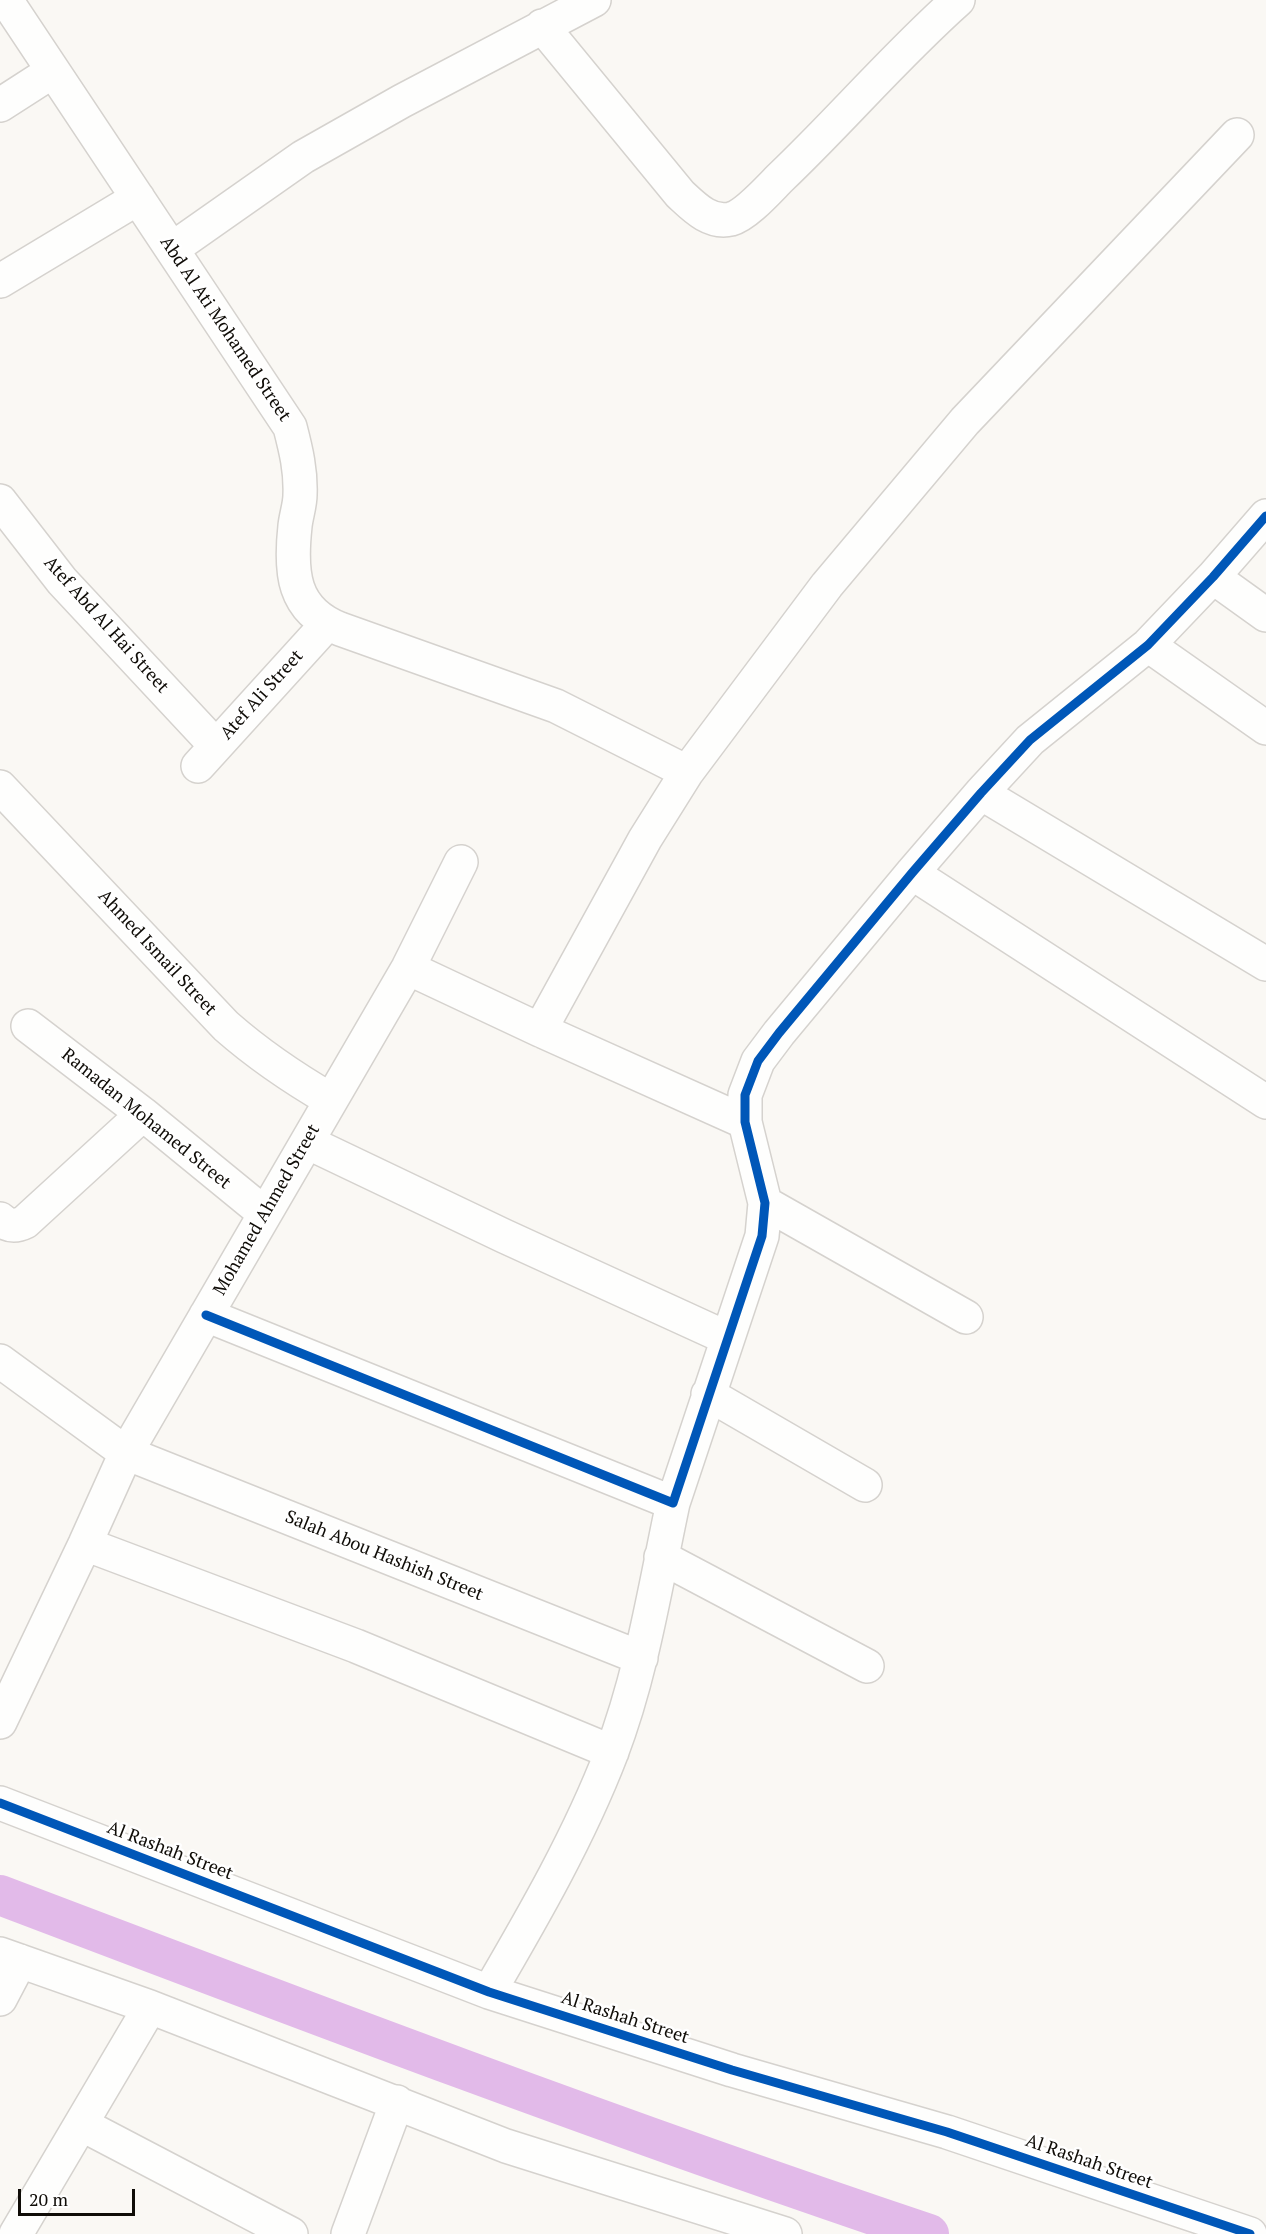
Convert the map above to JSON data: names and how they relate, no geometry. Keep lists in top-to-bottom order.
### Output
{
  "streets": {
    "street": [
      "Abd Al Ati Mohamed Street",
      "Atef Abd Al Hai Street",
      "Atef Ali Street",
      "Ahmed Ismail Street",
      "Ramadan Mohamed Street",
      "Mohamed Ahmed Street",
      "Salah Abou Hashish Street",
      "Al Rashah Street"
    ]
  },
  "crossings": [
    ["Abd Al Ati Mohamed Street", "Atef Ali Street"],
    ["Atef Abd Al Hai Street", "Atef Ali Street"],
    ["Ahmed Ismail Street", "Mohamed Ahmed Street"],
    ["Ramadan Mohamed Street", "Mohamed Ahmed Street"],
    ["Mohamed Ahmed Street", "Salah Abou Hashish Street"]
  ],
  "scale_bar": "20 m"
}
